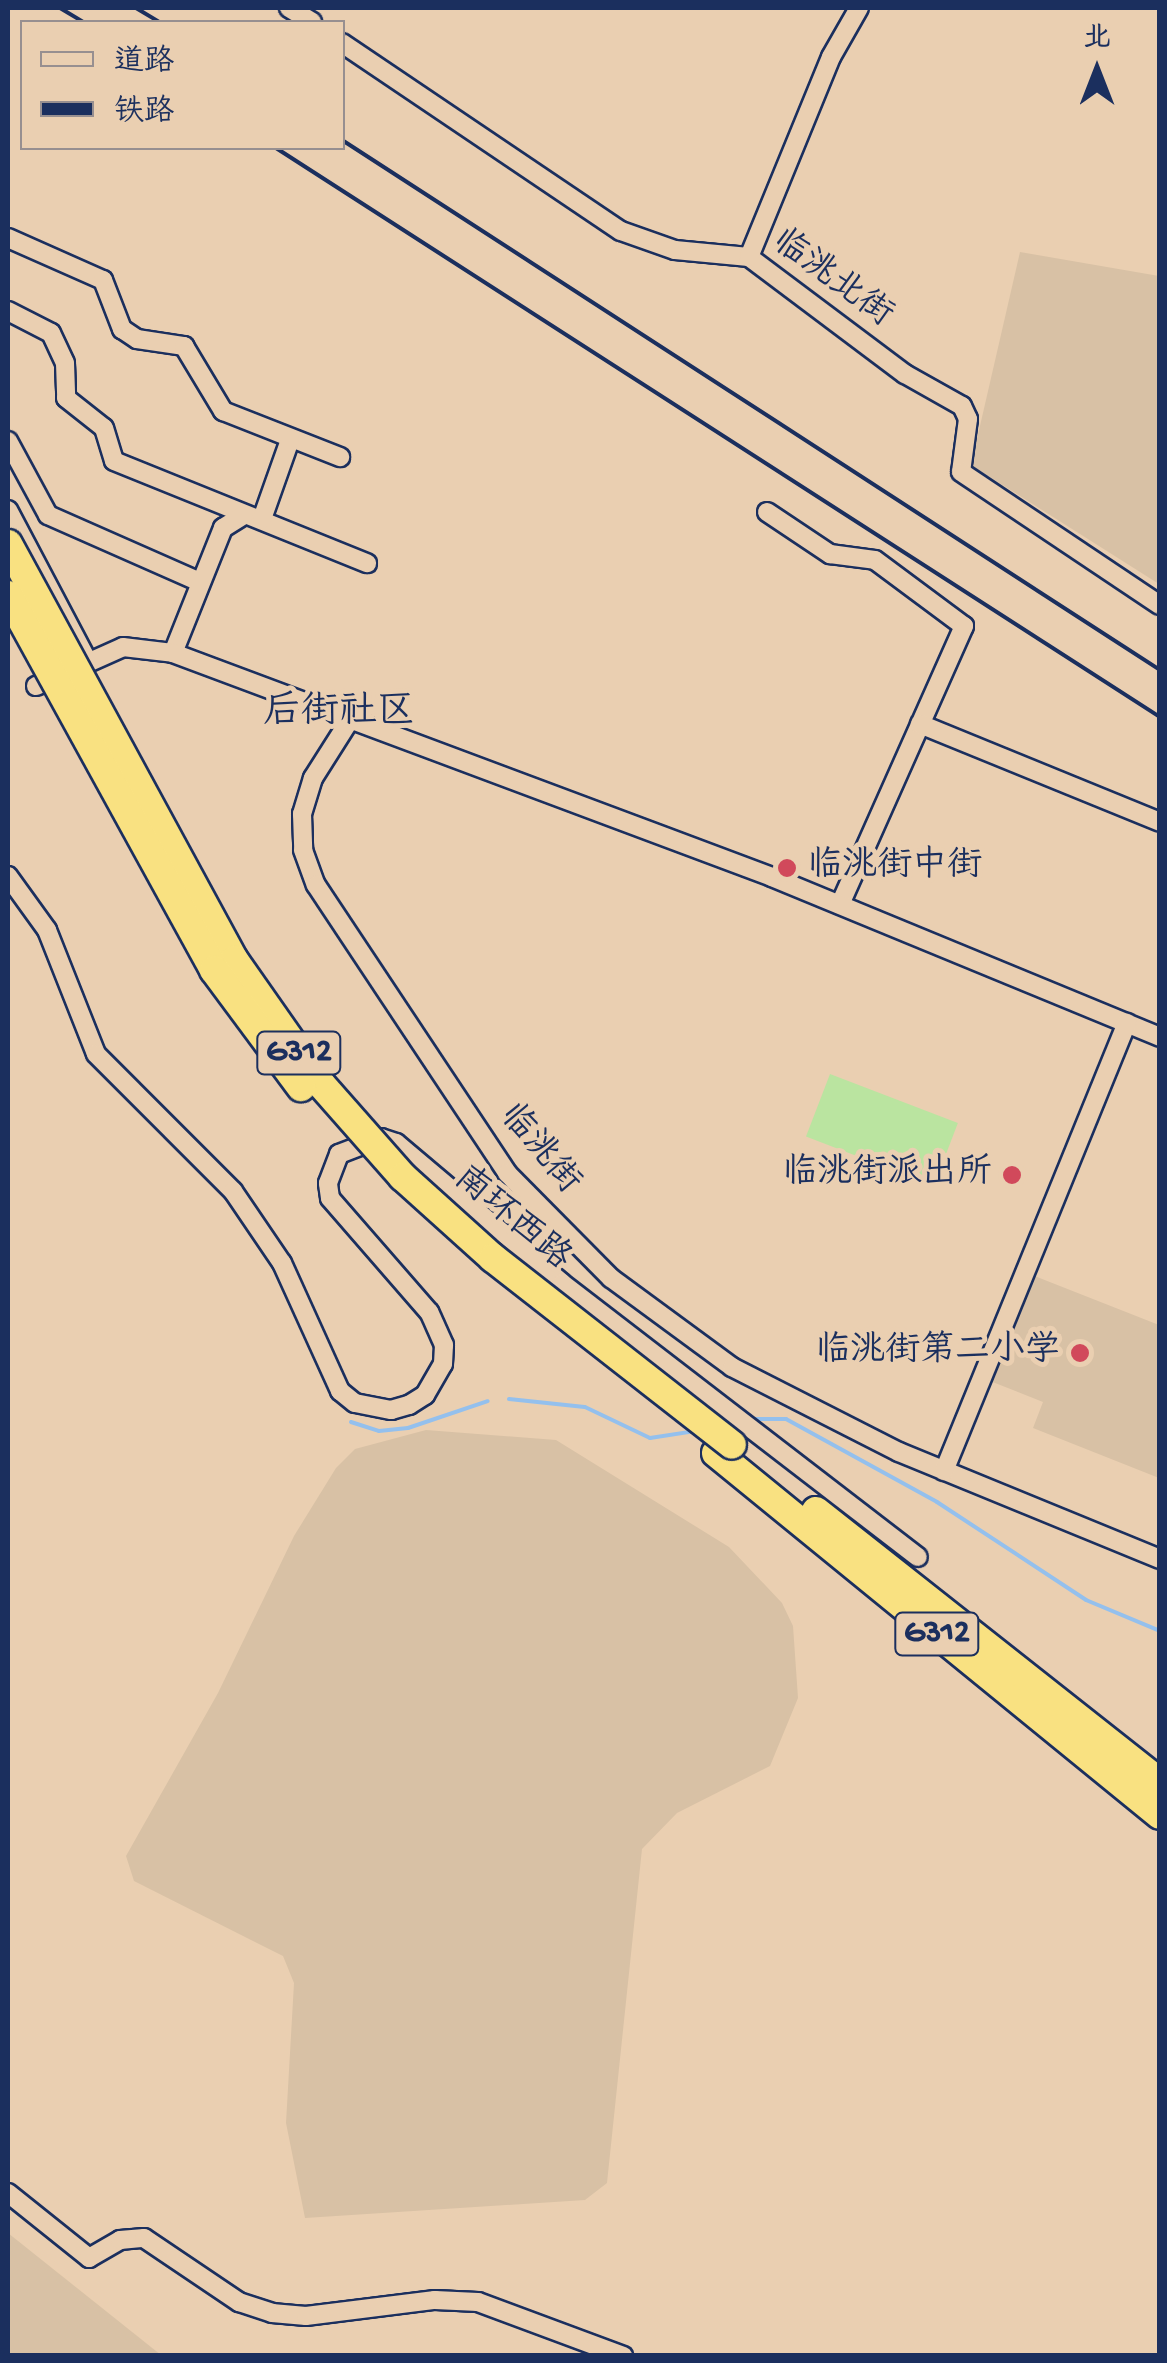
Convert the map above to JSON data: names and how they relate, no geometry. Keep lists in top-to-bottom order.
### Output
{
  "streets": {
    "highway": ["G312", "南环西路"],
    "street": ["临洮北街", "临洮街"]
  },
  "districts": ["后街社区"],
  "places": ["临洮街中街", "临洮街派出所", "临洮街第二小学"],
  "legend": ["道路", "铁路"],
  "north": "top"
}
